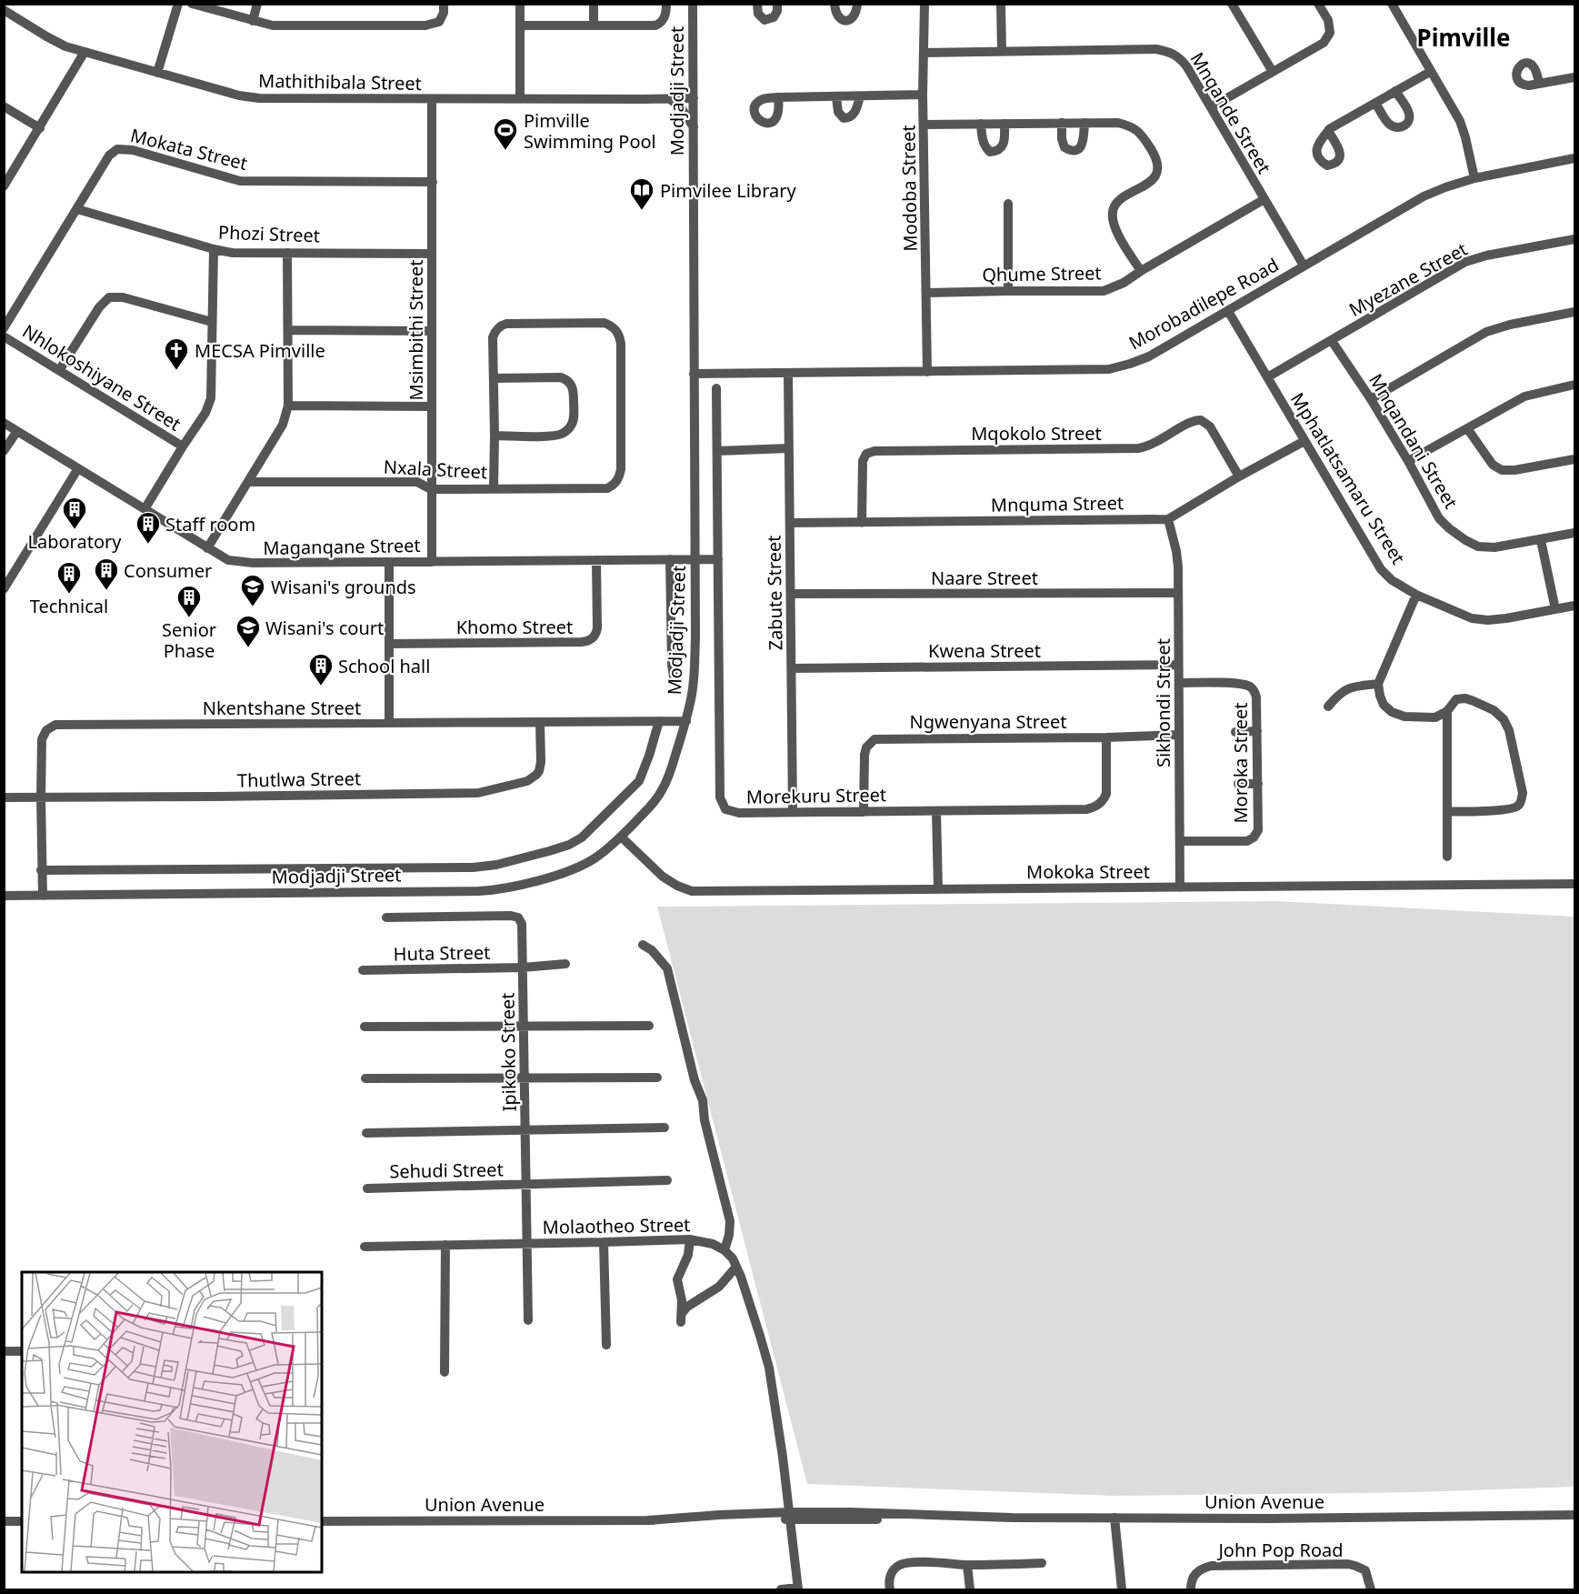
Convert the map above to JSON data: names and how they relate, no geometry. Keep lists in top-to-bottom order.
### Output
{
  "streets": {
    "street": [
      "Mathithibala Street",
      "Modjadji Street",
      "Mnqande Street",
      "Mokata Street",
      "Modoba Street",
      "Phozi Street",
      "Qhume Street",
      "Myezane Street",
      "Morobadilepe Road",
      "Msimbithi Street",
      "Nhlokoshiyane Street",
      "Mqokolo Street",
      "Mnqandani Street",
      "Nxala Street",
      "Mphatlatsamaru Street",
      "Mnquma Street",
      "Maganqane Street",
      "Naare Street",
      "Zabute Street",
      "Khomo Street",
      "Kwena Street",
      "Sikhondi Street",
      "Nkentshane Street",
      "Ngwenyana Street",
      "Moroka Street",
      "Thutlwa Street",
      "Morekuru Street",
      "Mokoka Street",
      "Huta Street",
      "Ipikoko Street",
      "Sehudi Street",
      "Molaotheo Street",
      "Union Avenue",
      "John Pop Road"
    ]
  },
  "crossings": [
    ["Mathithibala Street", "Modjadji Street"],
    ["Mathithibala Street", "Msimbithi Street"],
    ["Modjadji Street", "Morobadilepe Road"],
    ["Modjadji Street", "Maganqane Street"],
    ["Modjadji Street", "Nkentshane Street"],
    ["Modjadji Street", "Mokoka Street"],
    ["Mnqande Street", "Modoba Street"],
    ["Mnqande Street", "Qhume Street"],
    ["Mnqande Street", "Morobadilepe Road"],
    ["Mokata Street", "Phozi Street"],
    ["Mokata Street", "Msimbithi Street"],
    ["Modoba Street", "Qhume Street"],
    ["Modoba Street", "Morobadilepe Road"],
    ["Phozi Street", "Msimbithi Street"],
    ["Myezane Street", "Mnqandani Street"],
    ["Myezane Street", "Mphatlatsamaru Street"],
    ["Morobadilepe Road", "Mphatlatsamaru Street"],
    ["Morobadilepe Road", "Zabute Street"],
    ["Msimbithi Street", "Nxala Street"],
    ["Msimbithi Street", "Maganqane Street"],
    ["Mqokolo Street", "Mnquma Street"],
    ["Mnquma Street", "Zabute Street"],
    ["Mnquma Street", "Sikhondi Street"],
    ["Maganqane Street", "Khomo Street"],
    ["Maganqane Street", "Morekuru Street"],
    ["Naare Street", "Zabute Street"],
    ["Naare Street", "Sikhondi Street"],
    ["Zabute Street", "Kwena Street"],
    ["Zabute Street", "Morekuru Street"],
    ["Kwena Street", "Sikhondi Street"],
    ["Sikhondi Street", "Ngwenyana Street"],
    ["Sikhondi Street", "Moroka Street"],
    ["Sikhondi Street", "Mokoka Street"],
    ["Nkentshane Street", "Thutlwa Street"],
    ["Ngwenyana Street", "Morekuru Street"],
    ["Huta Street", "Ipikoko Street"],
    ["Ipikoko Street", "Sehudi Street"],
    ["Ipikoko Street", "Molaotheo Street"]
  ],
  "districts": ["Pimville"],
  "places": {
    "sports": ["Pimville Swimming Pool"],
    "library": ["Pimvilee Library"],
    "church": ["MECSA Pimville"],
    "building": [
      "Laboratory",
      "Staff room",
      "Consumer",
      "Technical",
      "Senior Phase",
      "School hall"
    ],
    "school or university": ["Wisani's grounds", "Wisani's court"]
  }
}
